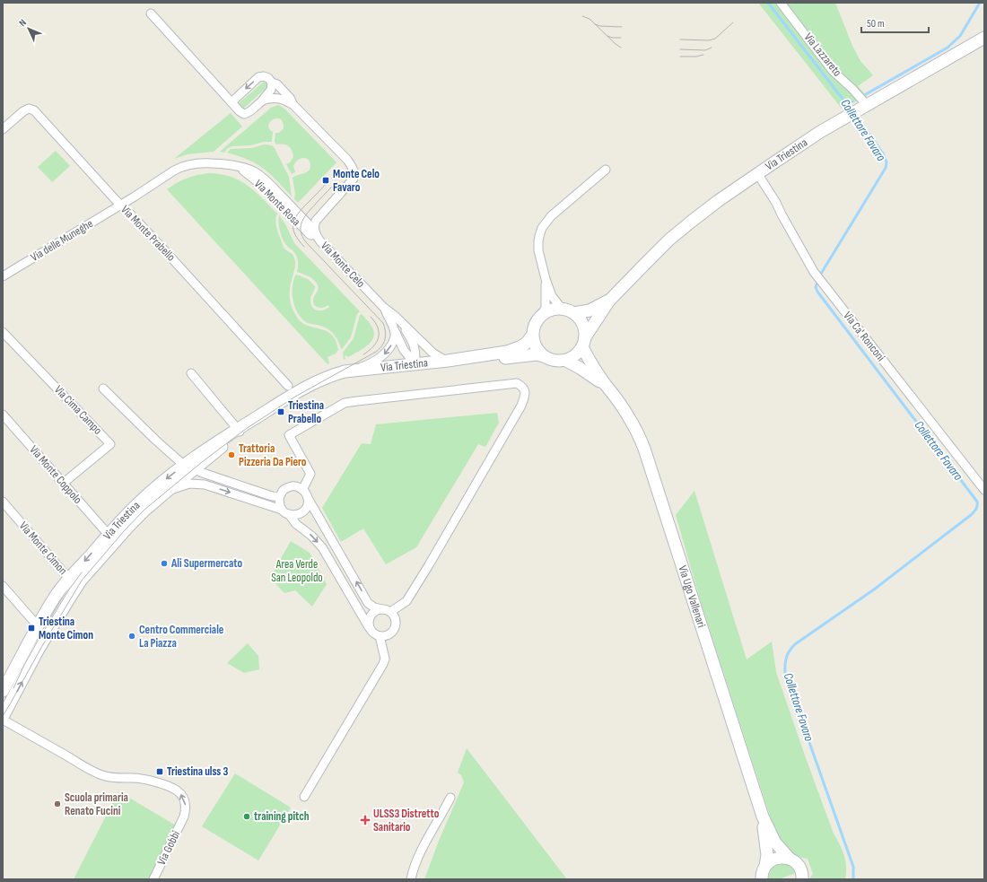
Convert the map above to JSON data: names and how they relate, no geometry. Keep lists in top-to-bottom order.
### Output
{
  "streets": {
    "street": [
      "Via Lazzareto",
      "Via Triestina",
      "Via Monte Rosa",
      "Via Monte Prabello",
      "Via delle Muneghe",
      "Via Monte Celo",
      "Via Ca' Ronconi",
      "Via Cima Campo",
      "Via Monte Coppolo",
      "Via Monte Cimon",
      "Via Ugo Vallenari",
      "Via Gobbi"
    ]
  },
  "crossings": [
    ["Via Lazzareto", "Via Triestina"],
    ["Via Triestina", "Via Monte Celo"],
    ["Via Triestina", "Via Ca' Ronconi"],
    ["Via Triestina", "Via Monte Coppolo"],
    ["Via Triestina", "Via Monte Cimon"],
    ["Via Triestina", "Via Ugo Vallenari"],
    ["Via Monte Rosa", "Via Monte Prabello"],
    ["Via Monte Rosa", "Via delle Muneghe"],
    ["Via Monte Rosa", "Via Monte Celo"],
    ["Via Monte Prabello", "Via delle Muneghe"],
    ["Via Cima Campo", "Via Monte Coppolo"]
  ],
  "water": ["Collettore Favaro"],
  "parks": ["Area Verde San Leopoldo"],
  "places": {
    "transit": [
      "Monte Celo Favaro",
      "Triestina Prabello",
      "Triestina Monte Cimon",
      "Triestina ulss 3"
    ],
    "other": [
      "Trattoria Pizzeria Da Piero",
      "Ali Supermercato",
      "Centro Commerciale La Piazza",
      "Scuola primaria Renato Fucini",
      "training pitch"
    ],
    "health": ["ULSS3 Distretto Sanitario"]
  },
  "scale_bar": "50 m",
  "north": "top left"
}
